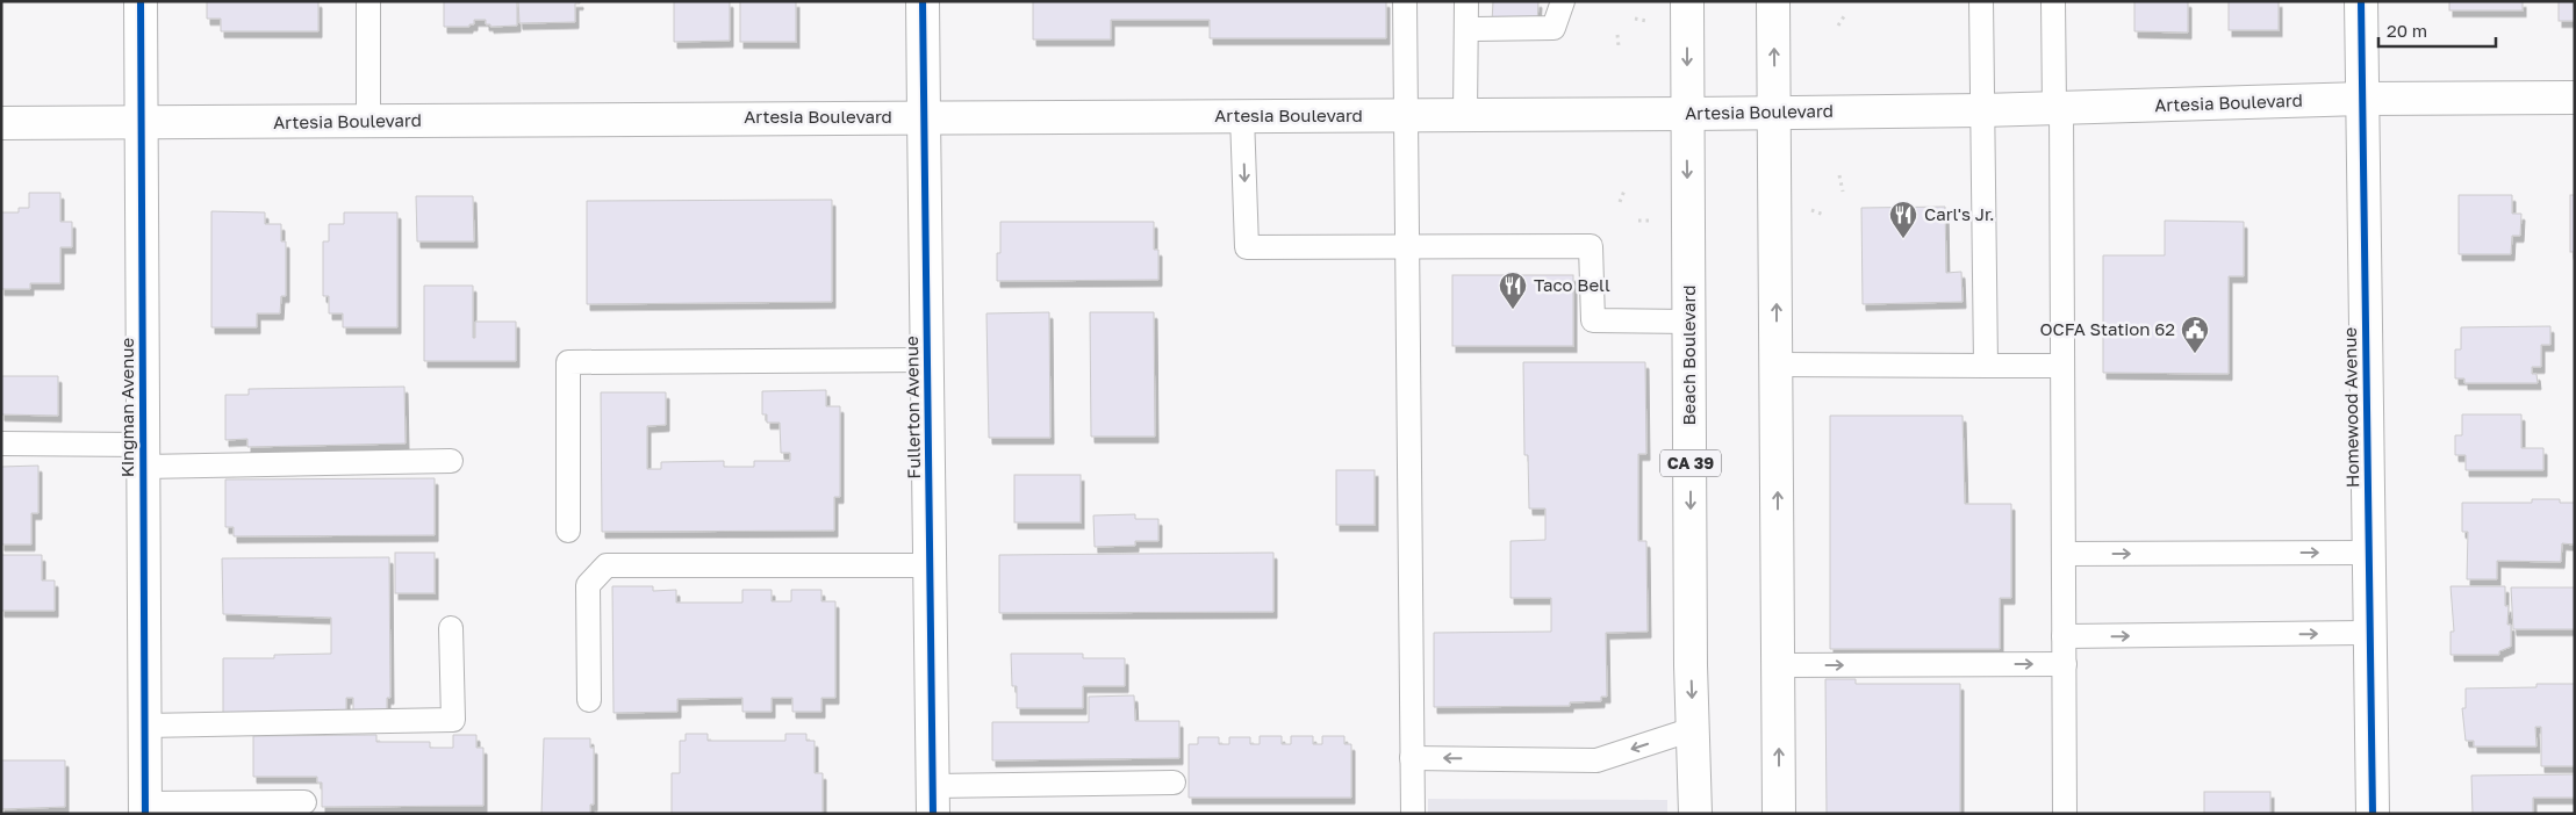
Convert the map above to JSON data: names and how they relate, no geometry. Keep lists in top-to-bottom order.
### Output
{
  "streets": {
    "main road": [
      "Artesia Boulevard",
      "Beach Boulevard",
      "Kingman Avenue",
      "Fullerton Avenue",
      "Homewood Avenue",
      "CA 39"
    ]
  },
  "crossings": [
    ["Artesia Boulevard", "Beach Boulevard"],
    ["Artesia Boulevard", "Kingman Avenue"],
    ["Artesia Boulevard", "Fullerton Avenue"],
    ["Artesia Boulevard", "Homewood Avenue"]
  ],
  "places": {
    "restaurant": ["Carl's Jr.", "Taco Bell"],
    "public building": ["OCFA Station 62"]
  },
  "scale_bar": "20 m"
}
